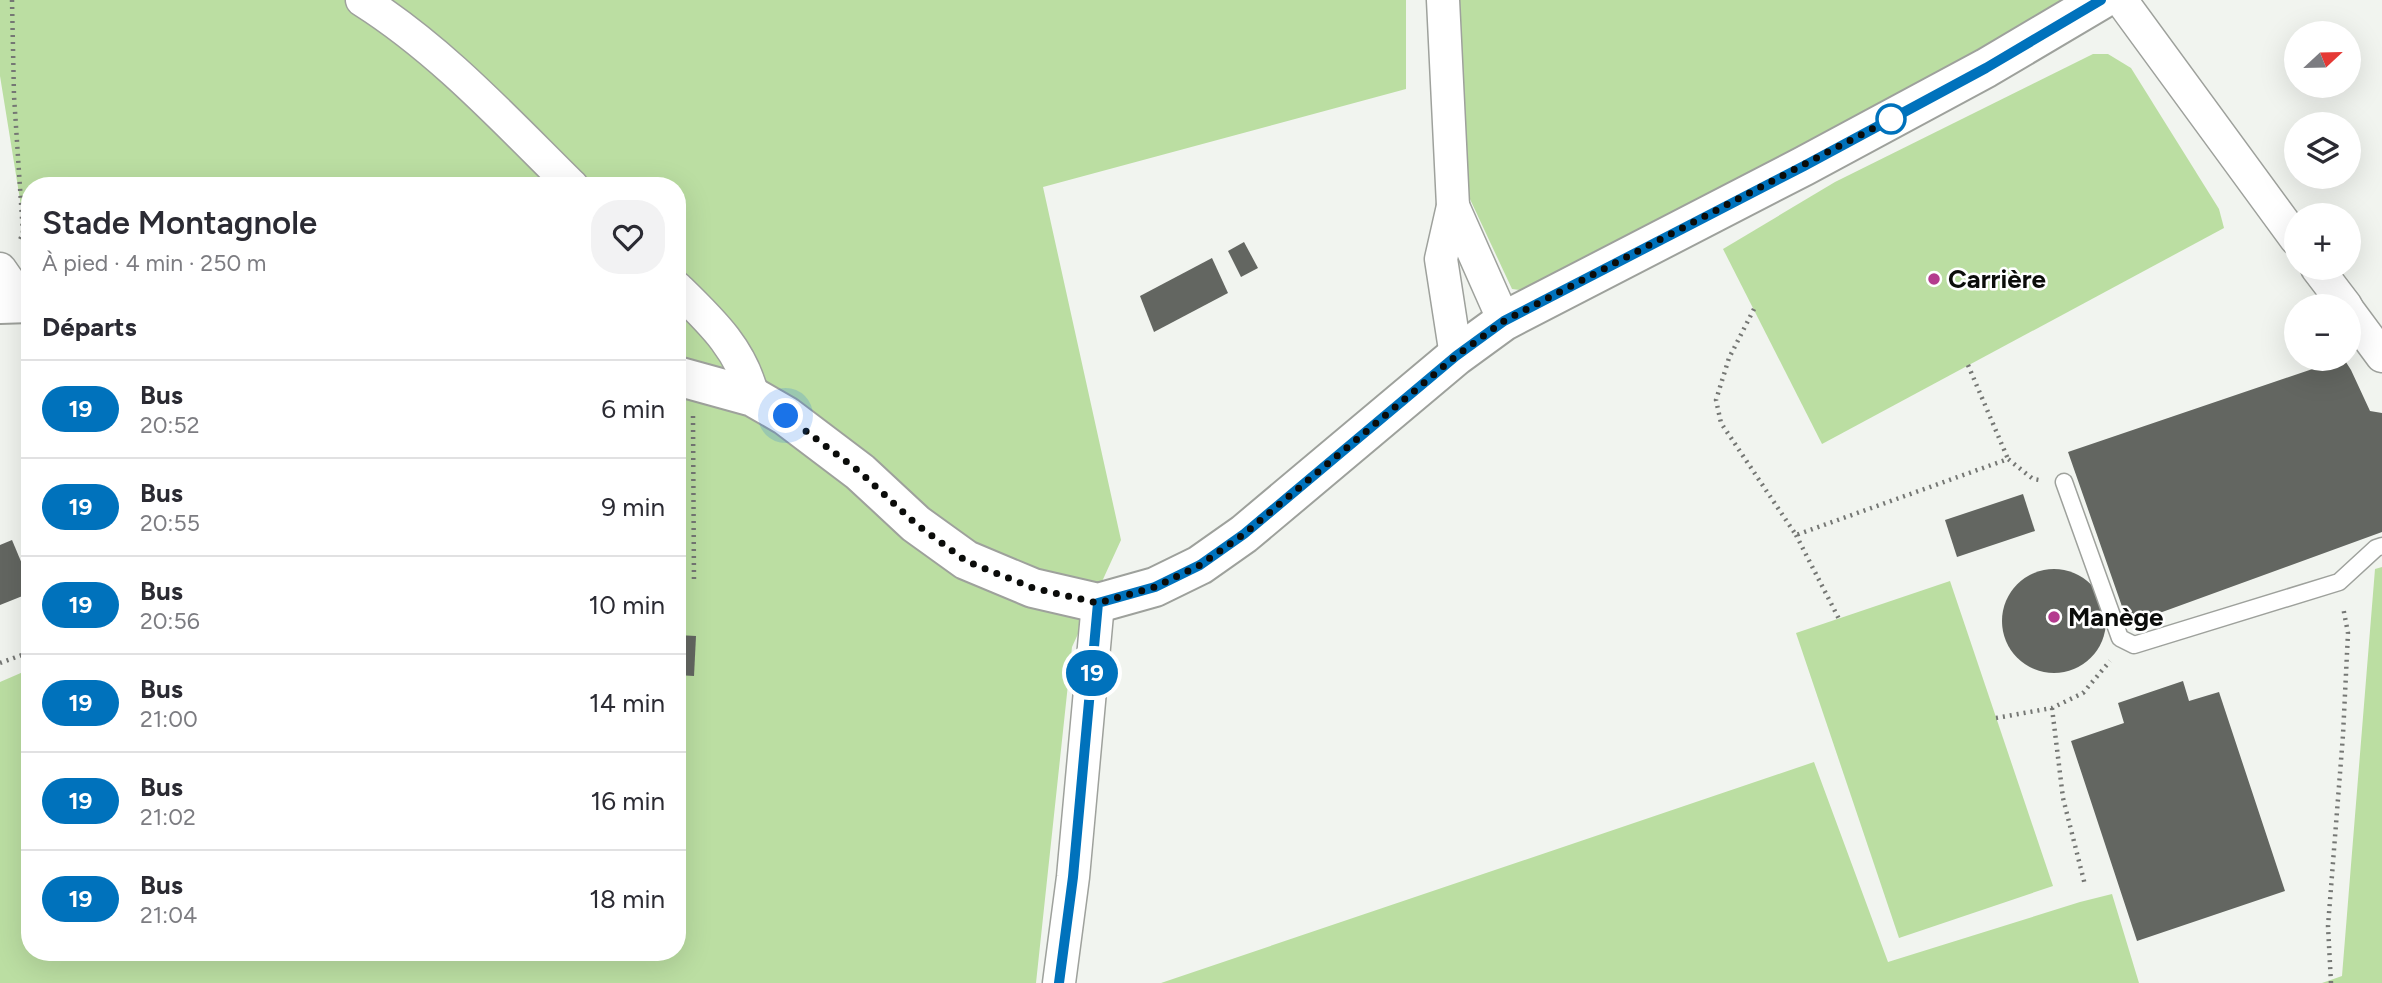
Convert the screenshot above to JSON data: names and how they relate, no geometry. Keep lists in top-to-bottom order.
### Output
{
  "places": ["Carrière", "Manège"],
  "lines": ["bus line 19"],
  "north": "right",
  "page": {
    "on_map": "19",
    "map_buttons": ["+", "−"],
    "heading": [
      ["Stade Montagnole", "À pied · 4 min · 250 m"],
      "Départs"
    ],
    "list": [
      {
        "mark": "19",
        "name": "Bus",
        "note": "20:52",
        "value": "6 min"
      },
      {
        "mark": "19",
        "name": "Bus",
        "note": "20:55",
        "value": "9 min"
      },
      {
        "mark": "19",
        "name": "Bus",
        "note": "20:56",
        "value": "10 min"
      },
      {
        "mark": "19",
        "name": "Bus",
        "note": "21:00",
        "value": "14 min"
      },
      {
        "mark": "19",
        "name": "Bus",
        "note": "21:02",
        "value": "16 min"
      },
      {
        "mark": "19",
        "name": "Bus",
        "note": "21:04",
        "value": "18 min"
      }
    ]
  }
}
